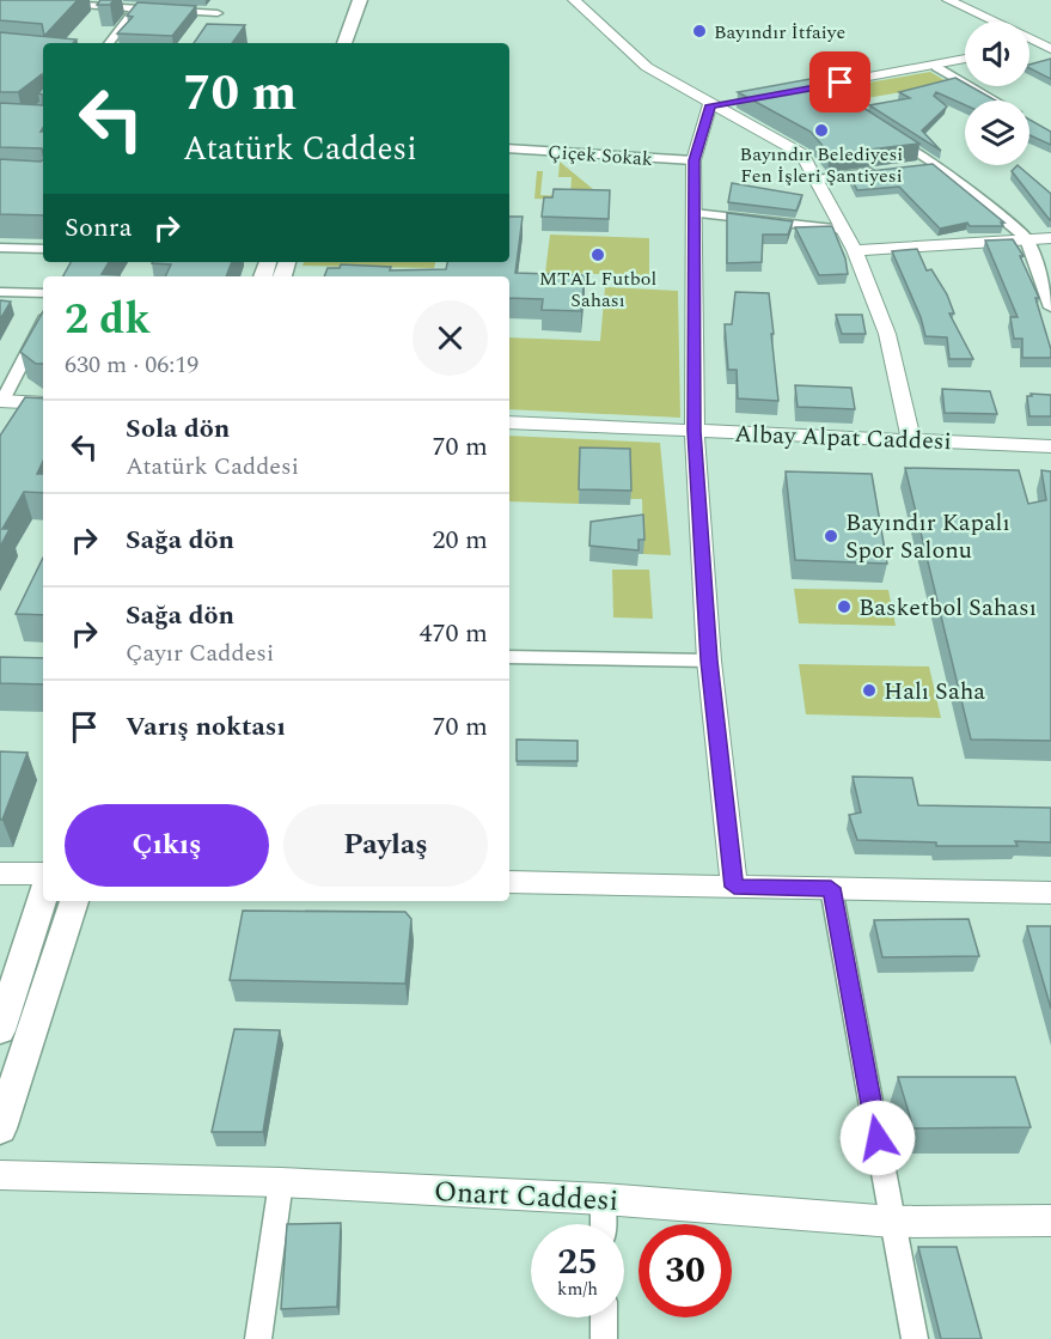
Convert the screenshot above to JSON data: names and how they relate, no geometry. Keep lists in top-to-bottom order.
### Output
{
  "streets": {
    "street": ["Çiçek Sokak", "Albay Alpat Caddesi", "Onart Caddesi"]
  },
  "places": [
    "Bayındır İtfaiye",
    "Bayındır Belediyesi Fen İşleri Şantiyesi",
    "MTAL Futbol Sahası",
    "Bayındır Kapalı Spor Salonu",
    "Basketbol Sahası",
    "Halı Saha"
  ],
  "page": {
    "turn": ["70 m", "Atatürk Caddesi"],
    "then": "Sonra",
    "heading": ["2 dk", "630 m · 06:19"],
    "list": [
      {
        "name": "Sola dön",
        "note": "Atatürk Caddesi",
        "value": "70 m"
      },
      {
        "name": "Sağa dön",
        "value": "20 m"
      },
      {
        "name": "Sağa dön",
        "note": "Çayır Caddesi",
        "value": "470 m"
      },
      {
        "name": "Varış noktası",
        "value": "70 m"
      }
    ],
    "buttons": ["Çıkış", "Paylaş"],
    "speed": "25 km/h",
    "limit": "30"
  }
}
